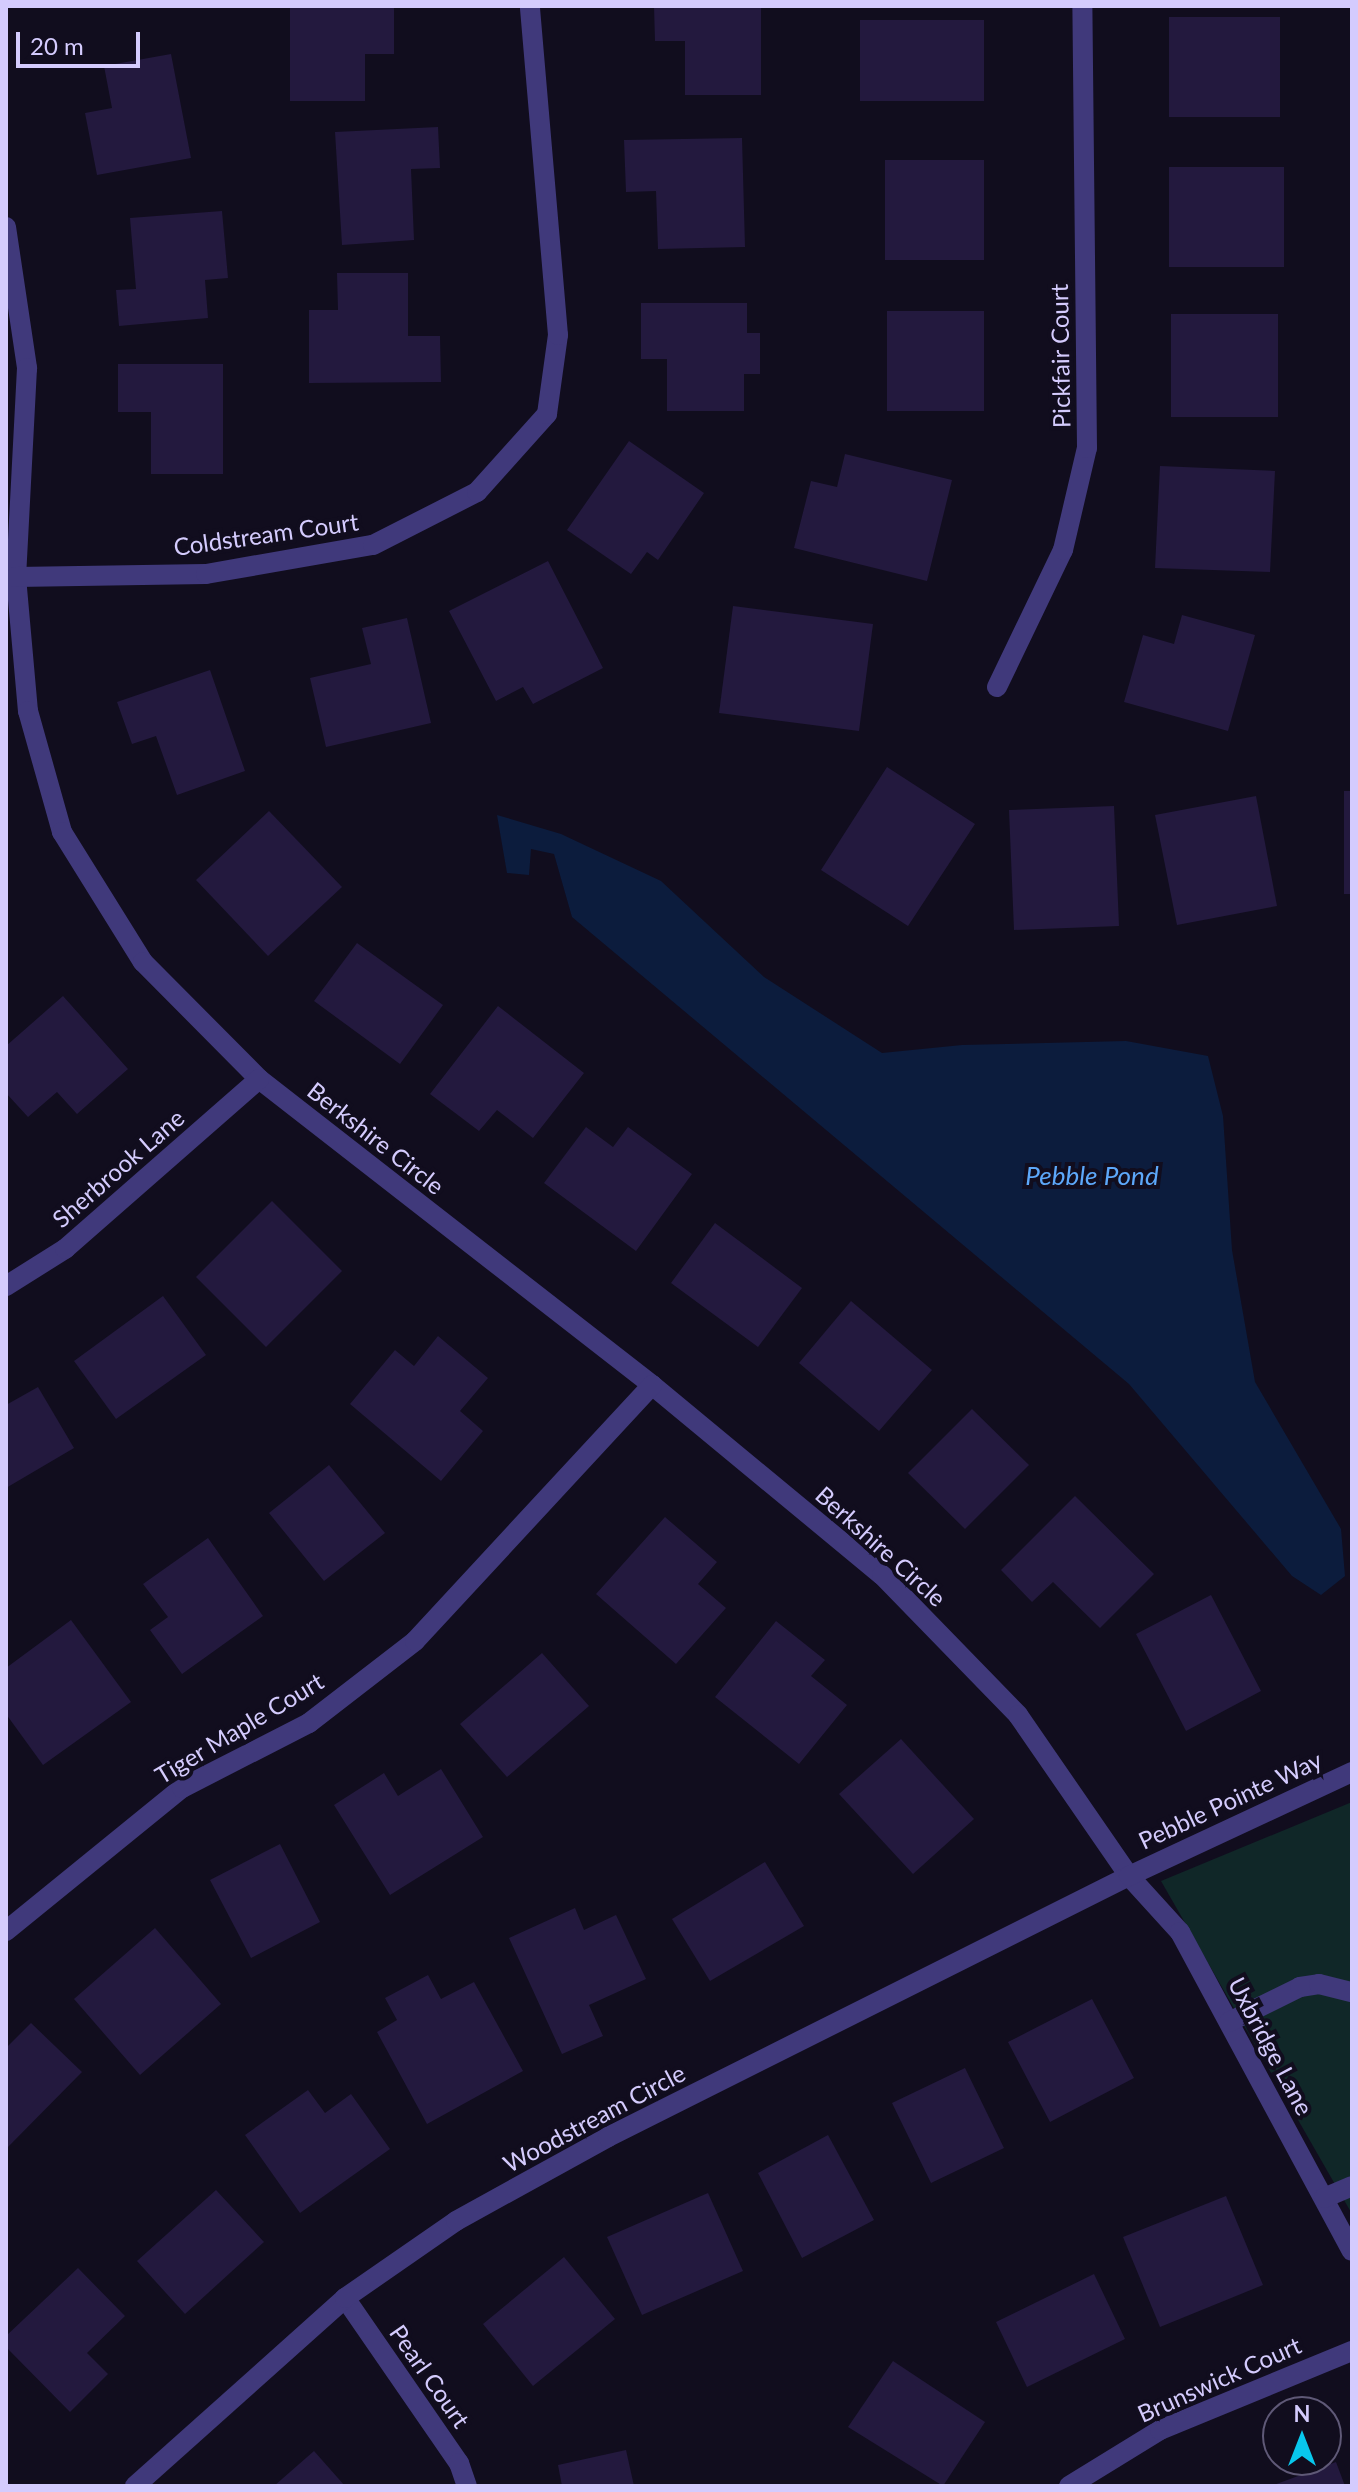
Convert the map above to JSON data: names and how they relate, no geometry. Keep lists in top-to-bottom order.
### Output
{
  "streets": {
    "street": [
      "Pickfair Court",
      "Coldstream Court",
      "Berkshire Circle",
      "Sherbrook Lane",
      "Tiger Maple Court",
      "Pebble Pointe Way",
      "Uxbridge Lane",
      "Woodstream Circle",
      "Pearl Court",
      "Brunswick Court"
    ]
  },
  "crossings": [
    ["Coldstream Court", "Berkshire Circle"],
    ["Berkshire Circle", "Sherbrook Lane"],
    ["Berkshire Circle", "Tiger Maple Court"],
    ["Berkshire Circle", "Pebble Pointe Way"],
    ["Berkshire Circle", "Uxbridge Lane"],
    ["Berkshire Circle", "Woodstream Circle"],
    ["Pebble Pointe Way", "Uxbridge Lane"],
    ["Pebble Pointe Way", "Woodstream Circle"],
    ["Uxbridge Lane", "Woodstream Circle"],
    ["Woodstream Circle", "Pearl Court"]
  ],
  "water": ["Pebble Pond"],
  "scale_bar": "20 m",
  "north": "top"
}
